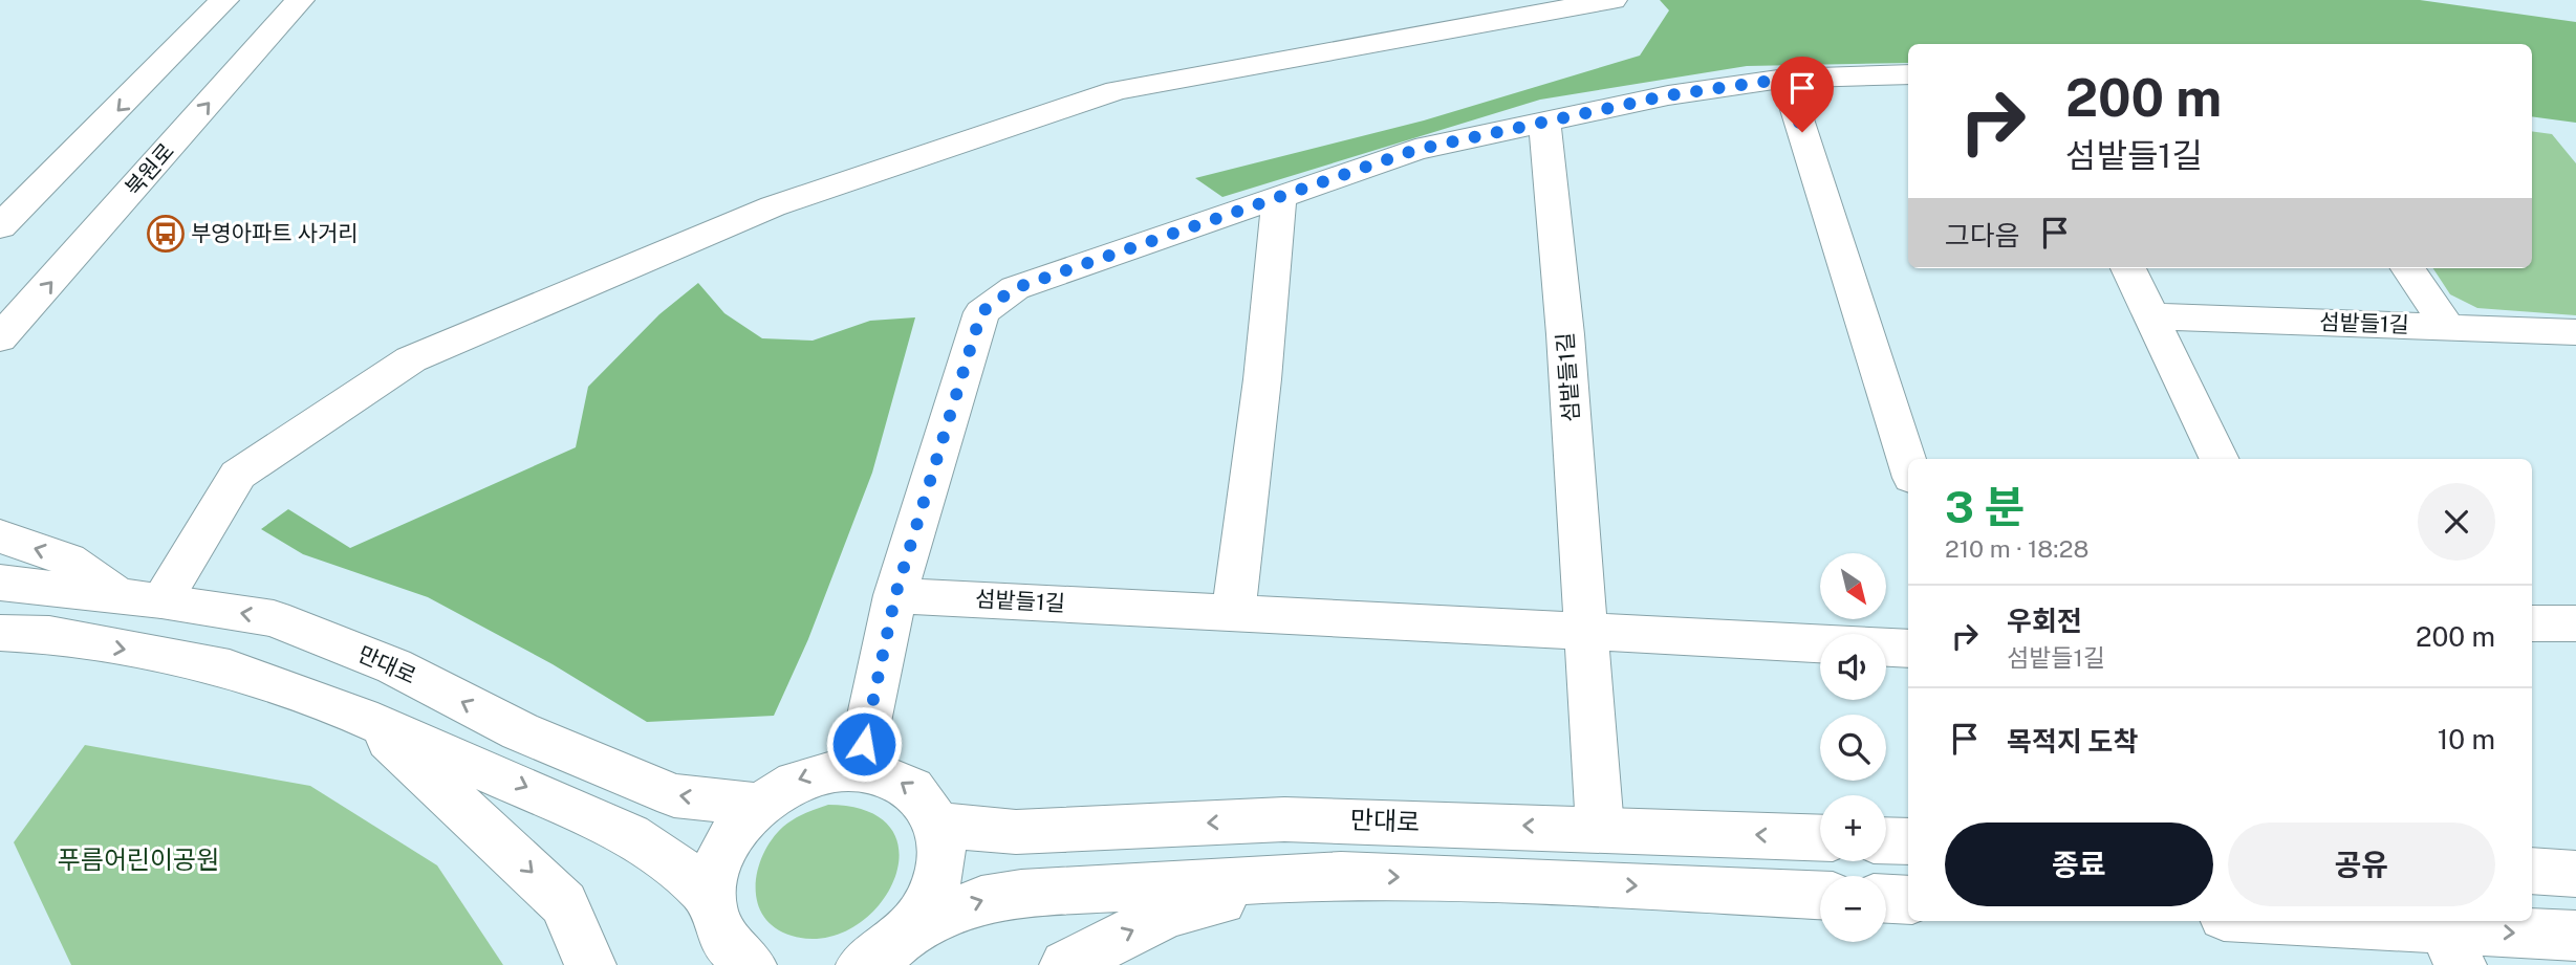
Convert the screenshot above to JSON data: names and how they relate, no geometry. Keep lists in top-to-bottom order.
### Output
{
  "streets": {
    "street": ["북원로", "섬밭들1길", "만대로"]
  },
  "parks": ["푸름어린이공원"],
  "places": {
    "bus stop": ["부영아파트 사거리"]
  },
  "north": "bottom right",
  "page": {
    "turn": ["200 m", "섬밭들1길"],
    "then": "그다음",
    "heading": ["3 분", "210 m · 18:28"],
    "map_buttons": ["+", "−"],
    "list": [
      {
        "name": "우회전",
        "note": "섬밭들1길",
        "value": "200 m"
      },
      {
        "name": "목적지 도착",
        "value": "10 m"
      }
    ],
    "buttons": ["종료", "공유"]
  }
}
